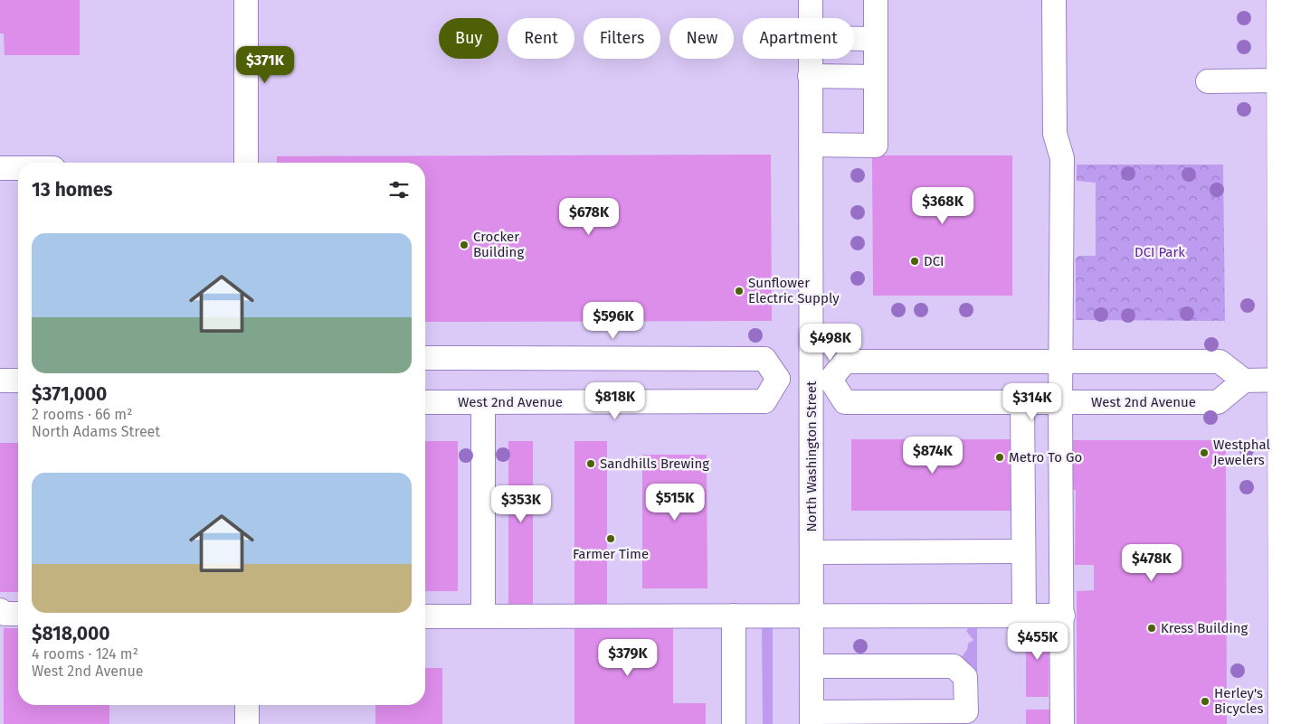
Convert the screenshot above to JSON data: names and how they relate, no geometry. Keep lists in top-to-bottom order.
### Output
{
  "streets": {
    "street": ["West 2nd Avenue", "North Washington Street"]
  },
  "crossings": [
    ["West 2nd Avenue", "North Washington Street"]
  ],
  "parks": ["DCI Park"],
  "places": [
    "Crocker Building",
    "DCI",
    "Sunflower Electric Supply",
    "Westphal Jewelers",
    "Metro To Go",
    "Sandhills Brewing",
    "Farmer Time",
    "Kress Building",
    "Herley's Bicycles"
  ],
  "page": {
    "chip": [
      "Buy",
      "Rent",
      "Filters",
      "New",
      "Apartment"
    ],
    "price": [
      "$371K",
      "$368K",
      "$678K",
      "$596K",
      "$498K",
      "$818K",
      "$314K",
      "$874K",
      "$515K",
      "$353K",
      "$478K",
      "$455K",
      "$379K"
    ],
    "heading": "13 homes",
    "list": [
      {
        "name": "$371,000",
        "note": "2 rooms · 66 m² · North Adams Street"
      },
      {
        "name": "$818,000",
        "note": "4 rooms · 124 m² · West 2nd Avenue"
      }
    ]
  }
}
